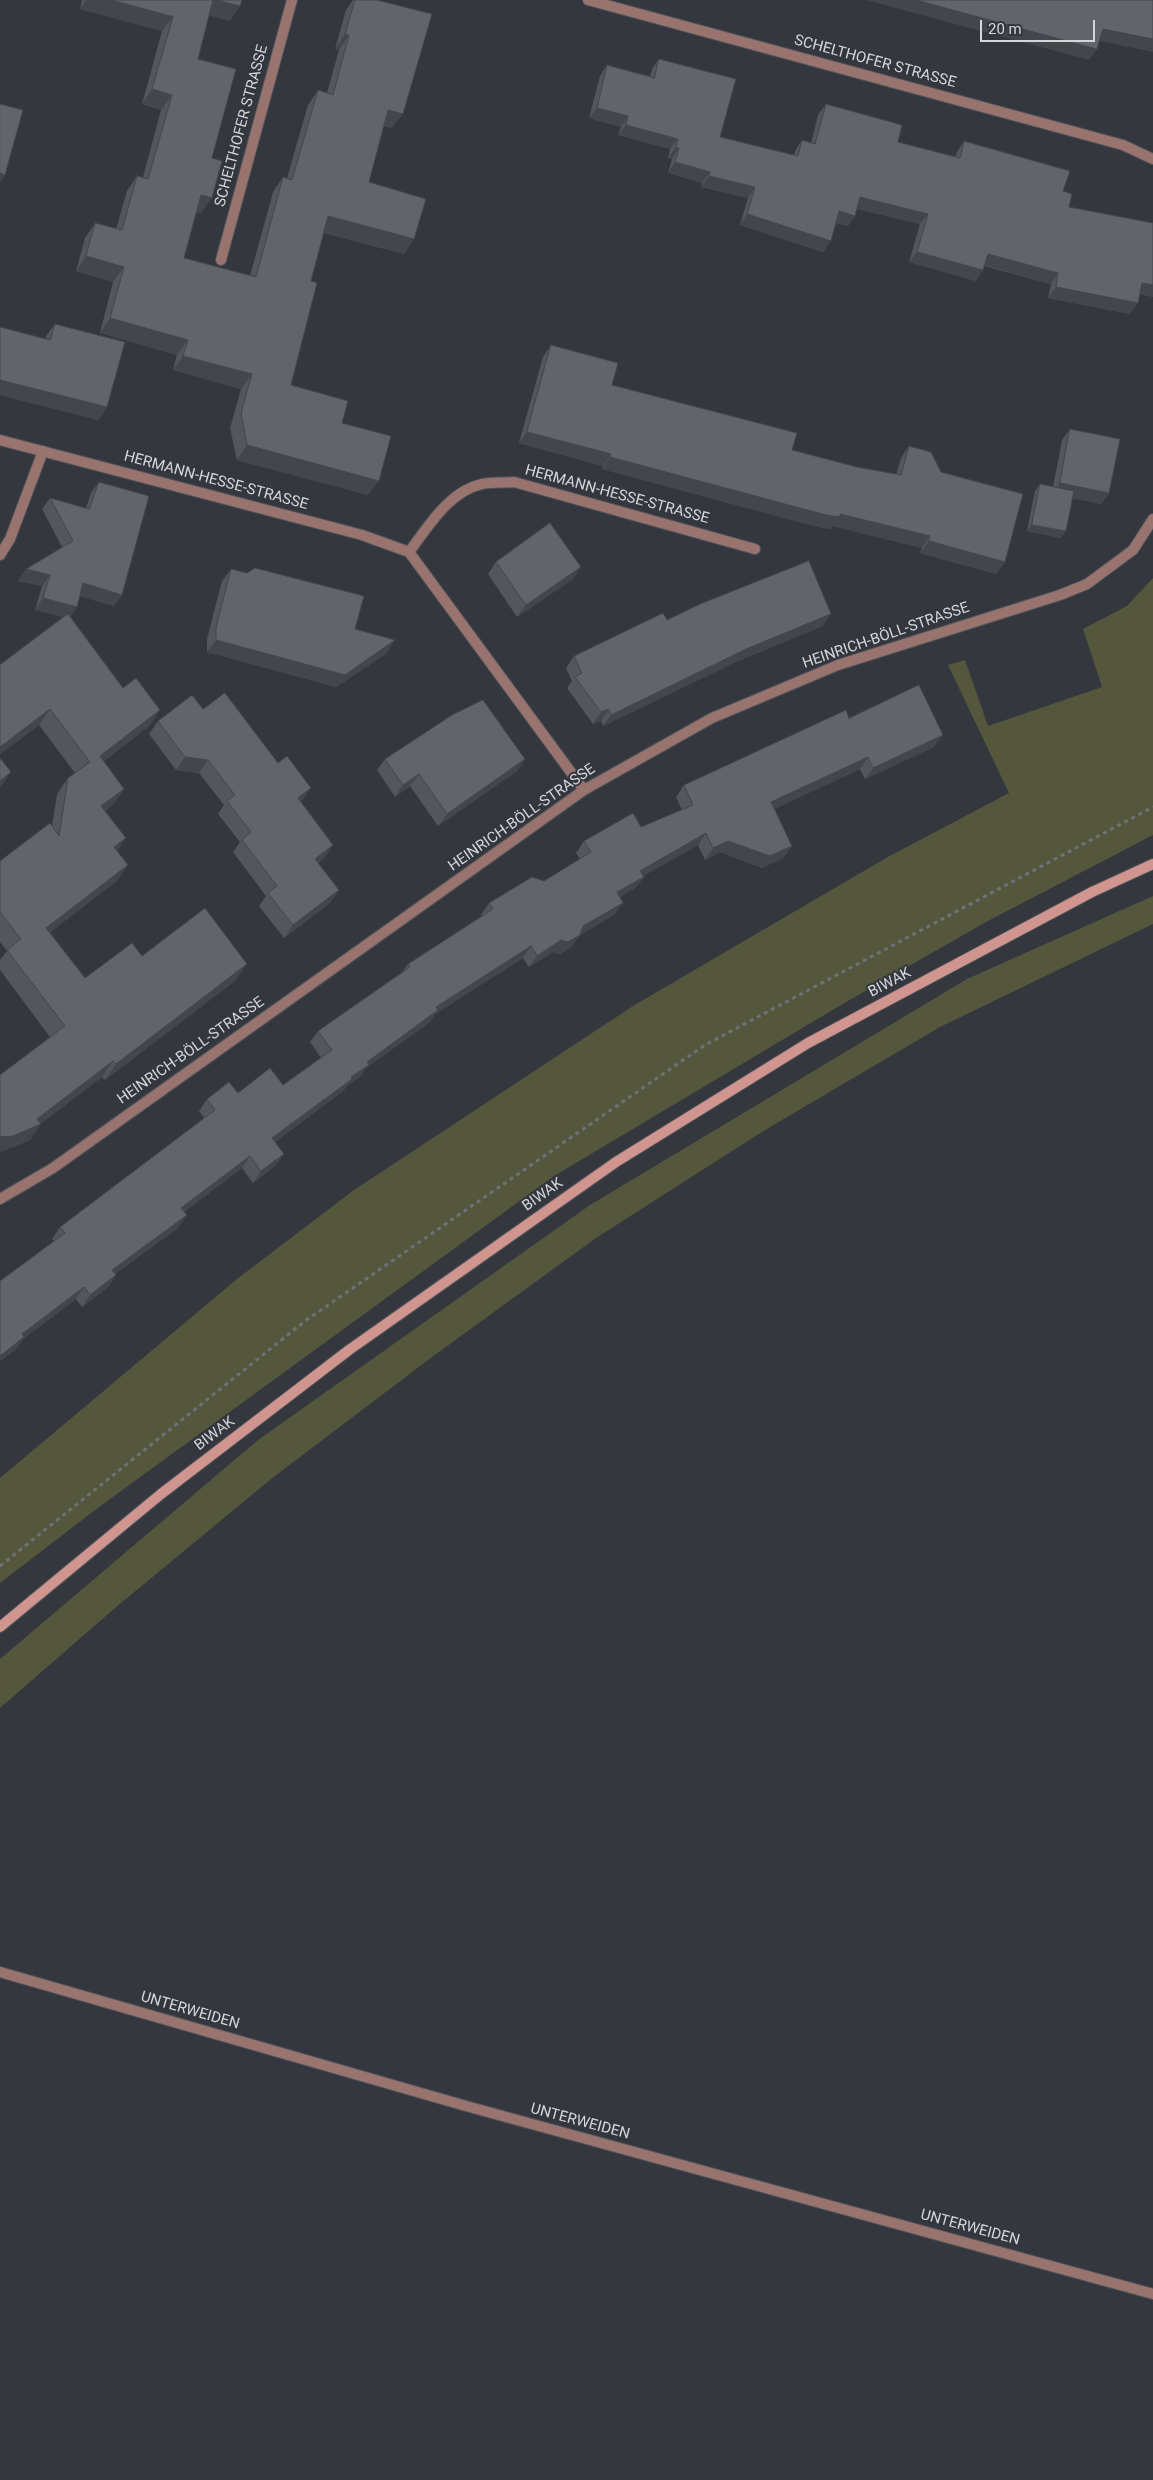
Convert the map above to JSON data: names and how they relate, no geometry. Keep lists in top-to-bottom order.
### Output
{
  "streets": {
    "street": [
      "SCHELTHOFER STRASSE",
      "HERMANN-HESSE-STRASSE",
      "HEINRICH-BÖLL-STRASSE",
      "BIWAK",
      "UNTERWEIDEN"
    ]
  },
  "scale_bar": "20 m"
}
